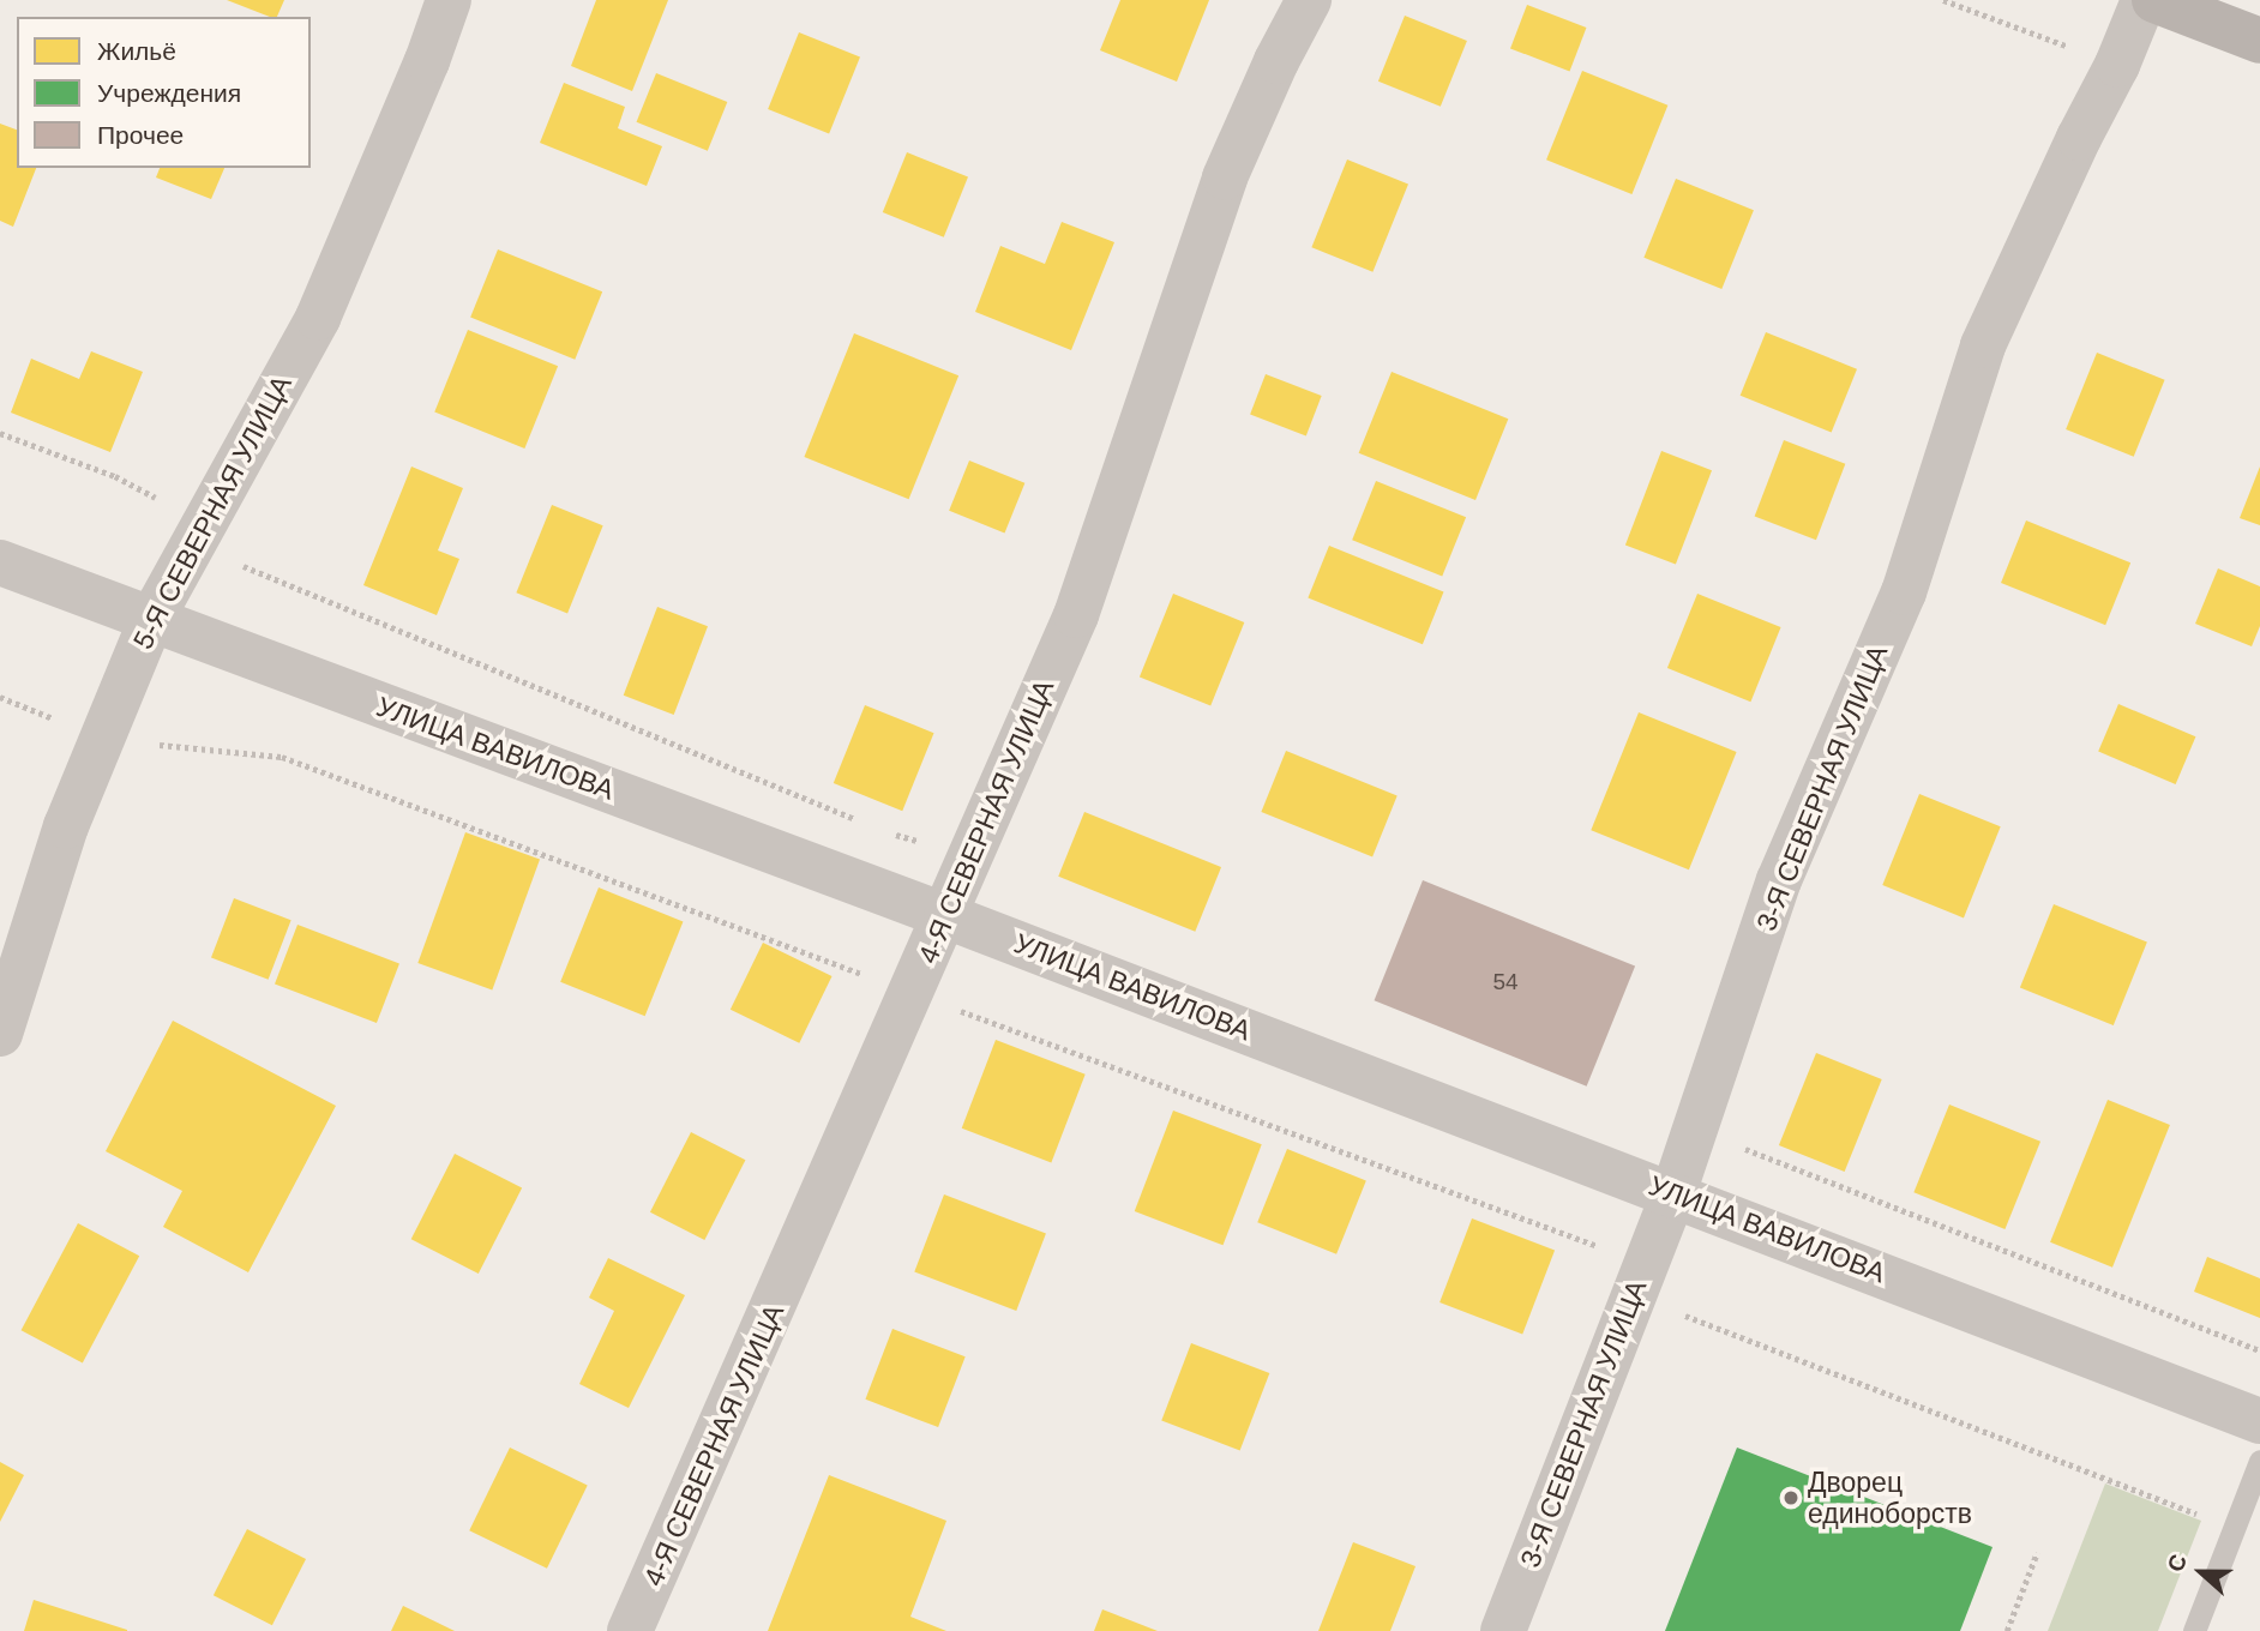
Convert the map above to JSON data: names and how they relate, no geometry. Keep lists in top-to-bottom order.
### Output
{
  "streets": {
    "street": [
      "5-Я СЕВЕРНАЯ УЛИЦА",
      "УЛИЦА ВАВИЛОВА",
      "3-Я СЕВЕРНАЯ УЛИЦА",
      "4-Я СЕВЕРНАЯ УЛИЦА"
    ]
  },
  "crossings": [
    ["5-Я СЕВЕРНАЯ УЛИЦА", "УЛИЦА ВАВИЛОВА"],
    ["УЛИЦА ВАВИЛОВА", "3-Я СЕВЕРНАЯ УЛИЦА"],
    ["УЛИЦА ВАВИЛОВА", "4-Я СЕВЕРНАЯ УЛИЦА"]
  ],
  "places": ["Дворец единоборств"],
  "house_numbers": ["54"],
  "legend": ["Жильё", "Учреждения", "Прочее"],
  "north": "left"
}
